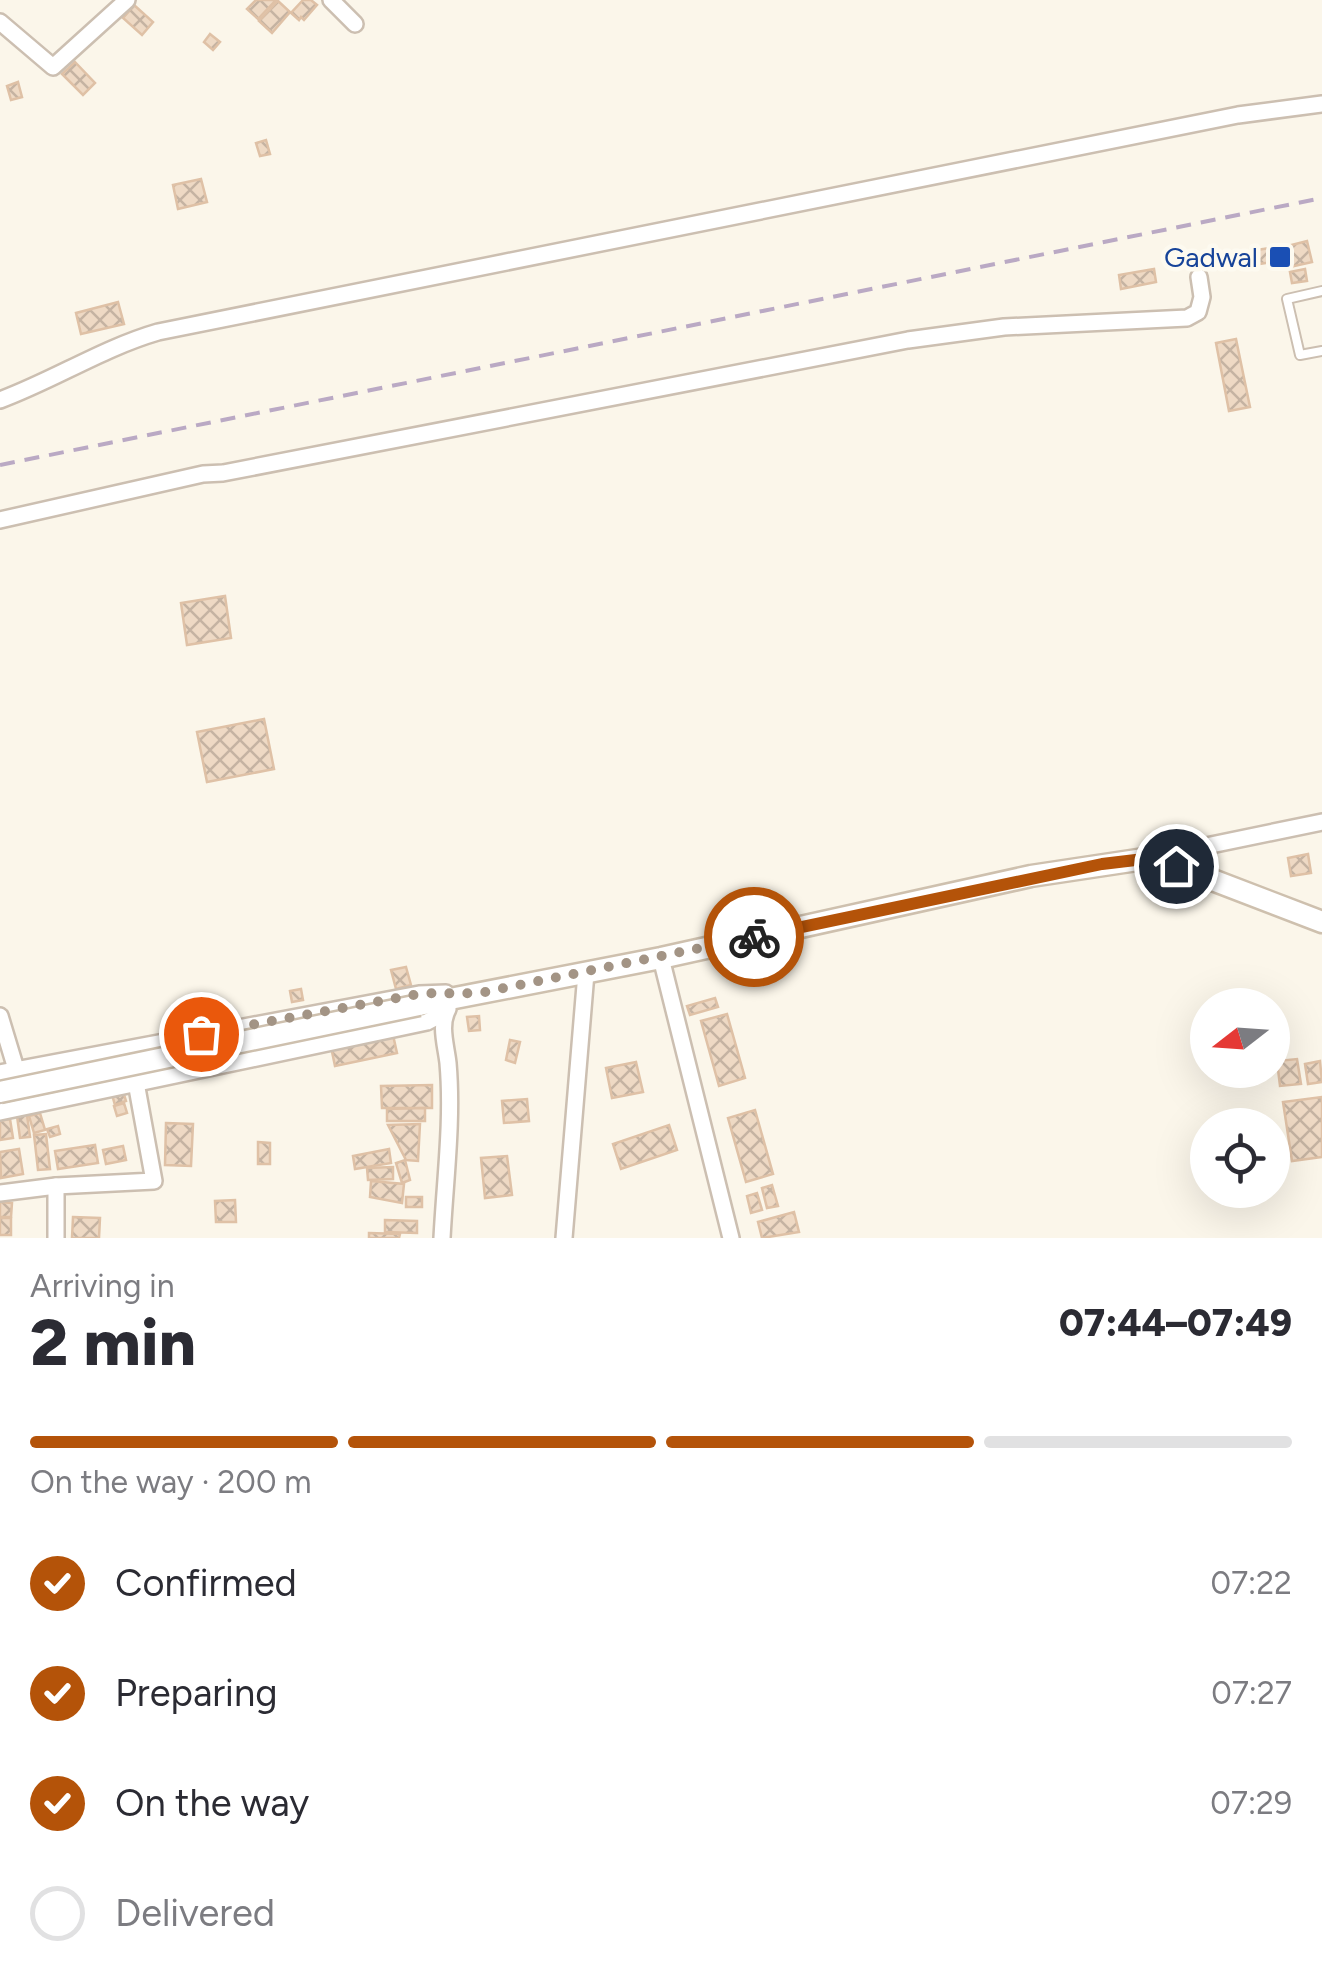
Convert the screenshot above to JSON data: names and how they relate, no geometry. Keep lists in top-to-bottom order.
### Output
{
  "places": {
    "transit": ["Gadwal"]
  },
  "north": "left",
  "page": {
    "heading": ["2 min", "Arriving in", "07:44–07:49"],
    "bar": "On the way · 200 m",
    "list": [
      ["Confirmed", "07:22"],
      ["Preparing", "07:27"],
      ["On the way", "07:29"],
      "Delivered"
    ]
  }
}
